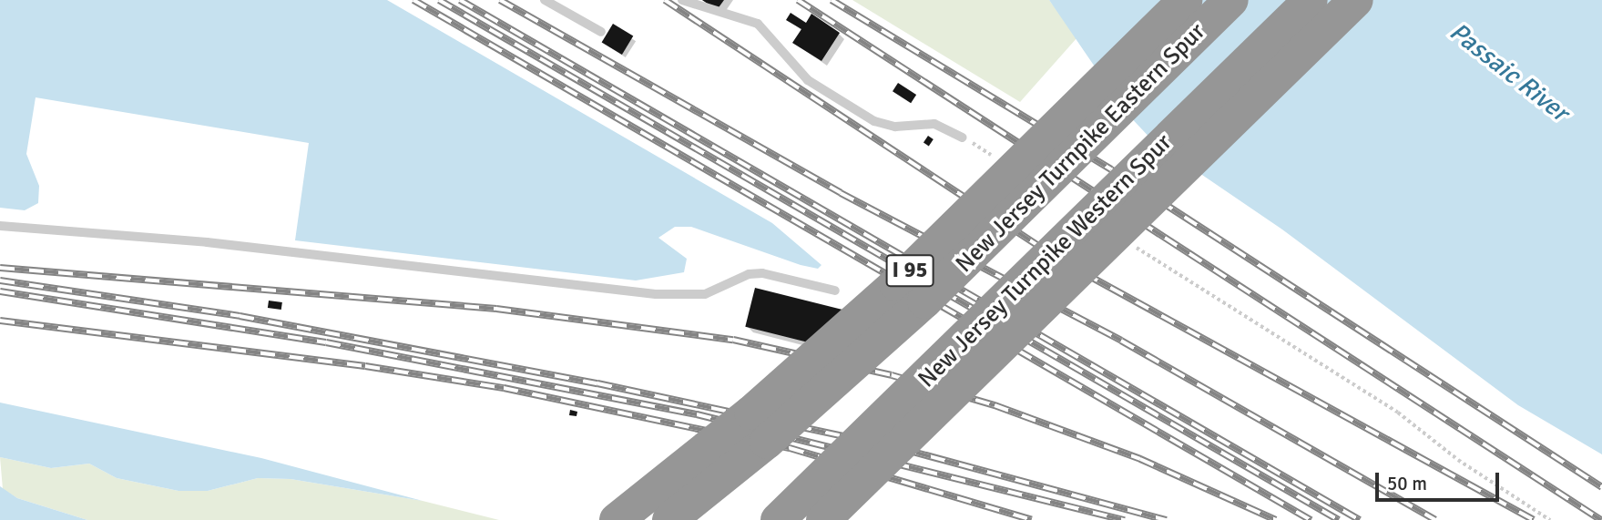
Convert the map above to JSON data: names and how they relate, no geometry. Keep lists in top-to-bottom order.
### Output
{
  "streets": {
    "highway": ["New Jersey Turnpike Eastern Spur", "New Jersey Turnpike Western Spur", "I 95"]
  },
  "water": ["Passaic River"],
  "scale_bar": "50 m"
}
